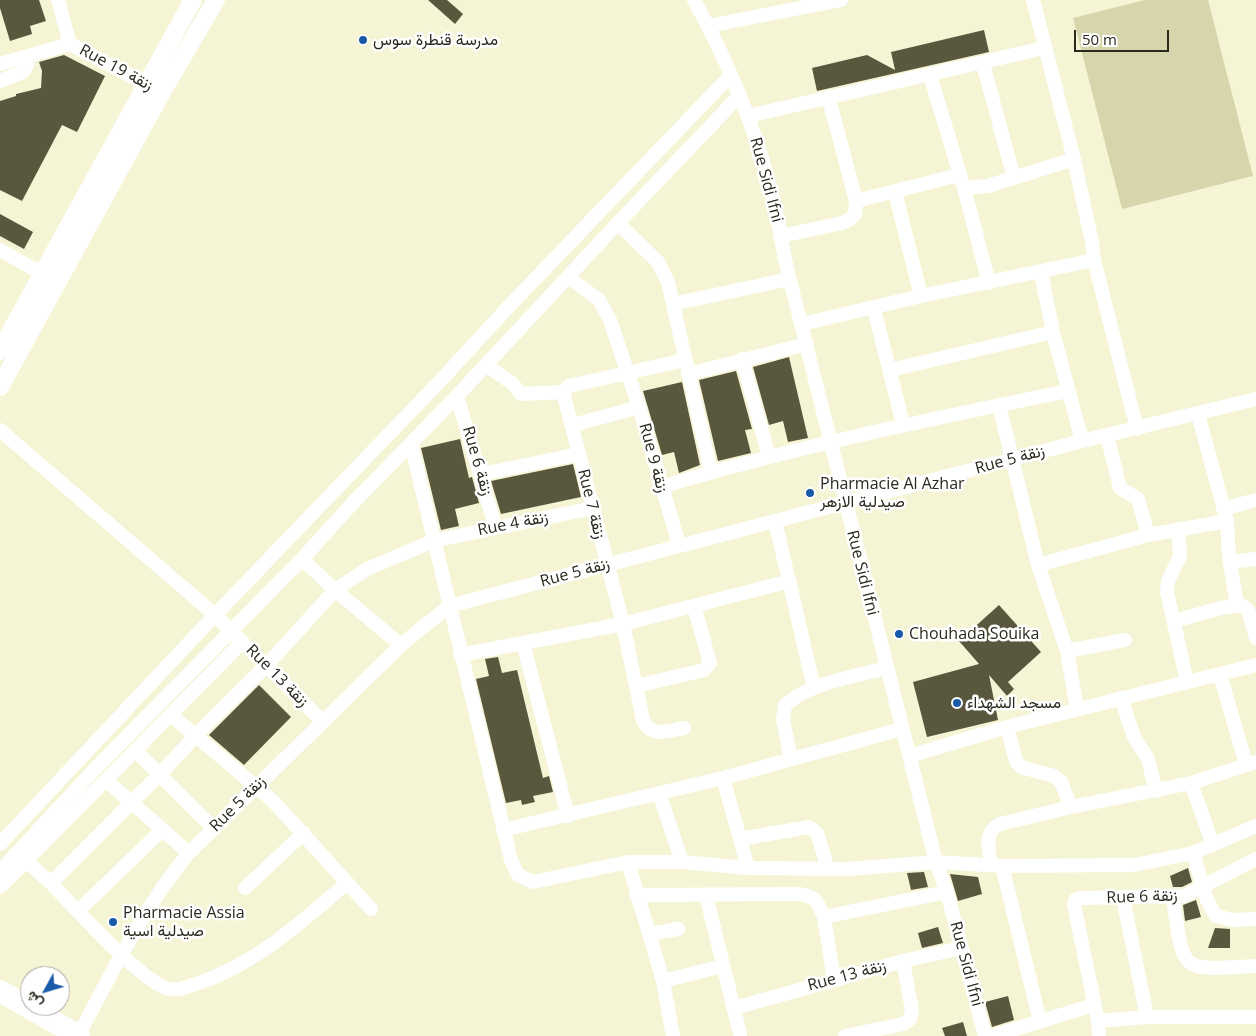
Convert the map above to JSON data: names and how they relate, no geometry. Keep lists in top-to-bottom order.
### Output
{
  "streets": {
    "street": [
      "Rue 19 زنقة",
      "Rue Sidi Ifni",
      "Rue 9 زنقة",
      "Rue 5 زنقة",
      "Rue 6 زنقة",
      "Rue 7 زنقة",
      "Rue 4 زنقة",
      "Rue 13 زنقة"
    ]
  },
  "crossings": [
    ["Rue Sidi Ifni", "Rue 5 زنقة"],
    ["Rue Sidi Ifni", "Rue 13 زنقة"],
    ["Rue 9 زنقة", "Rue 5 زنقة"],
    ["Rue 5 زنقة", "Rue 7 زنقة"],
    ["Rue 5 زنقة", "Rue 13 زنقة"],
    ["Rue 6 زنقة", "Rue 4 زنقة"],
    ["Rue 7 زنقة", "Rue 4 زنقة"],
    ["Rue 4 زنقة", "Rue 13 زنقة"]
  ],
  "places": [
    "مدرسة قنطرة سوس",
    "Pharmacie Al Azhar صيدلية الازهر",
    "Chouhada Souika",
    "مسجد الشهداء",
    "Pharmacie Assia صيدلية اسية"
  ],
  "scale_bar": "50 m",
  "north": "bottom left"
}
